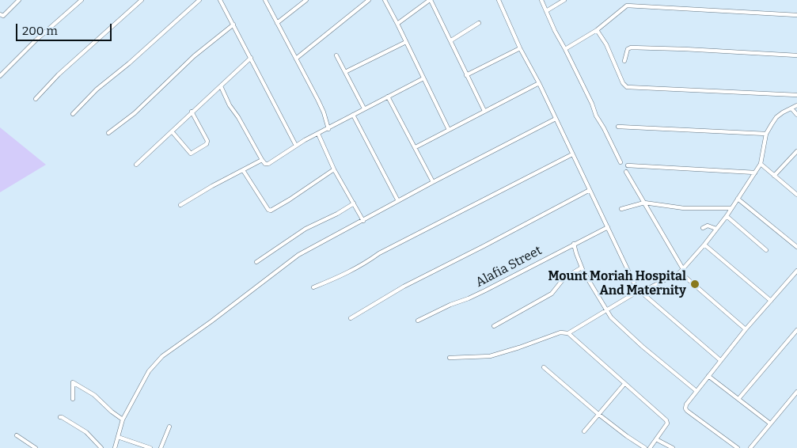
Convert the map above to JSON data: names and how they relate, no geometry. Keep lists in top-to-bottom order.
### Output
{
  "streets": {
    "street": ["Alafia Street"]
  },
  "places": ["Mount Moriah Hospital And Maternity"],
  "scale_bar": "200 m"
}
